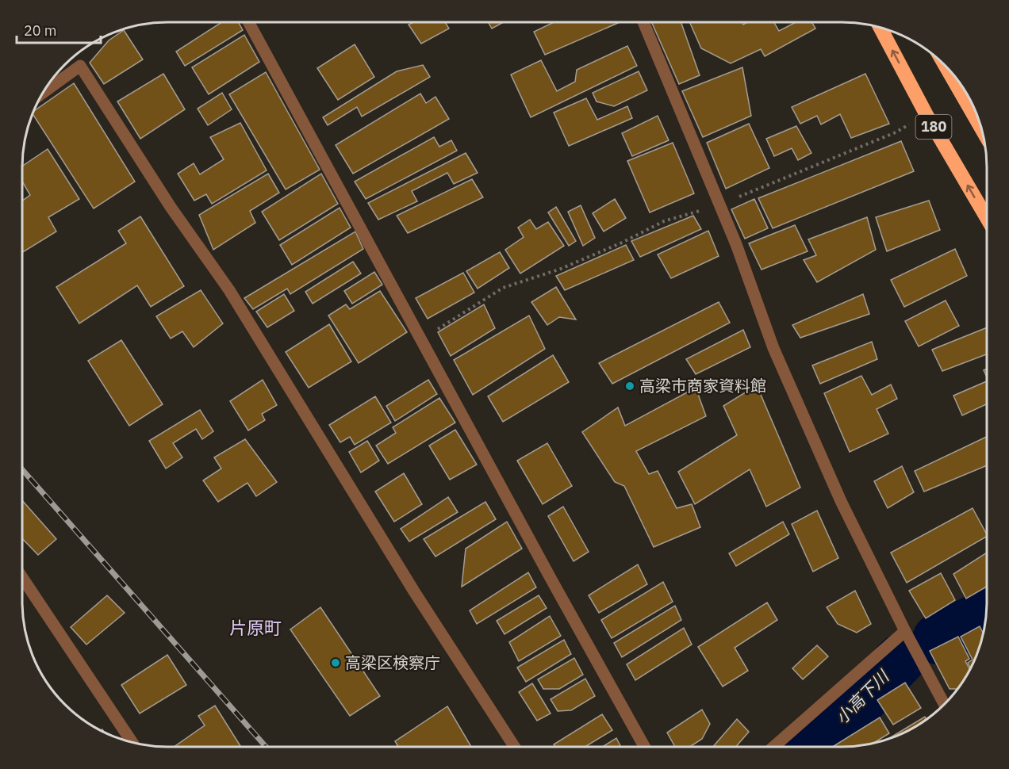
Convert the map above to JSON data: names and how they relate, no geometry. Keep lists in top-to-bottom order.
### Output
{
  "streets": {
    "highway": ["180"]
  },
  "districts": ["片原町"],
  "water": ["小高下川"],
  "places": ["高梁市商家資料館", "高梁区検察庁"],
  "scale_bar": "20 m"
}
